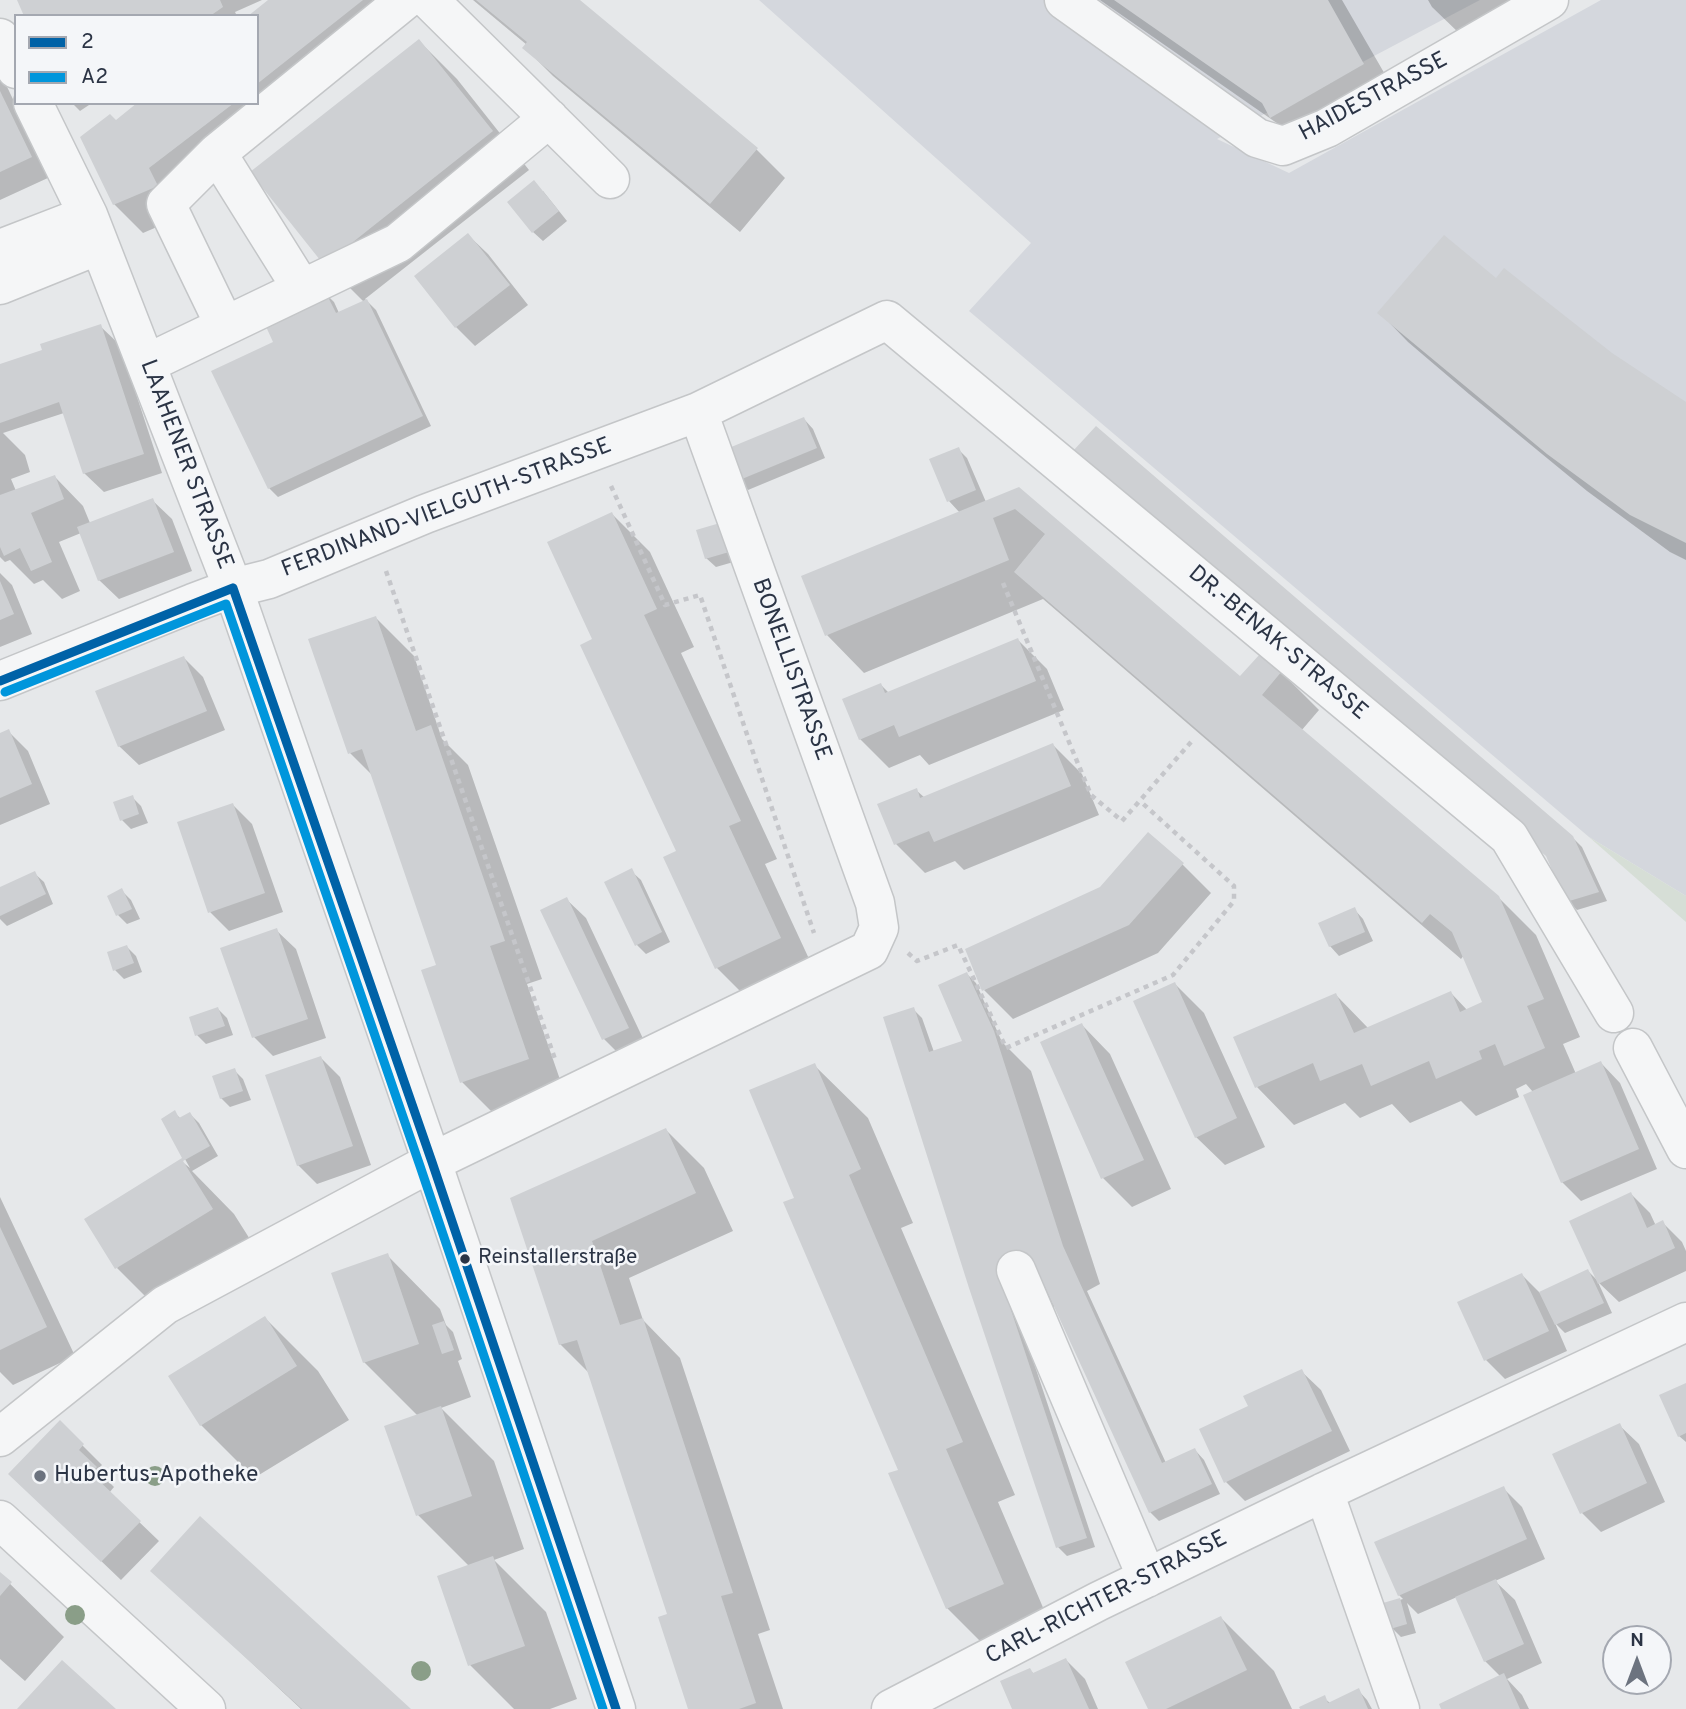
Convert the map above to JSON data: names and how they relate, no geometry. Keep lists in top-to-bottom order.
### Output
{
  "streets": {
    "street": [
      "HAIDESTRASSE",
      "LAAHENER STRASSE",
      "FERDINAND-VIELGUTH-STRASSE",
      "DR.-BENAK-STRASSE",
      "BONELLISTRASSE",
      "CARL-RICHTER-STRASSE"
    ]
  },
  "crossings": [
    ["LAAHENER STRASSE", "FERDINAND-VIELGUTH-STRASSE"],
    ["FERDINAND-VIELGUTH-STRASSE", "DR.-BENAK-STRASSE"],
    ["FERDINAND-VIELGUTH-STRASSE", "BONELLISTRASSE"]
  ],
  "places": ["Reinstallerstraße", "Hubertus-Apotheke"],
  "lines": ["transit line 2", "transit line A2"],
  "legend": ["2", "A2"],
  "north": "top"
}
